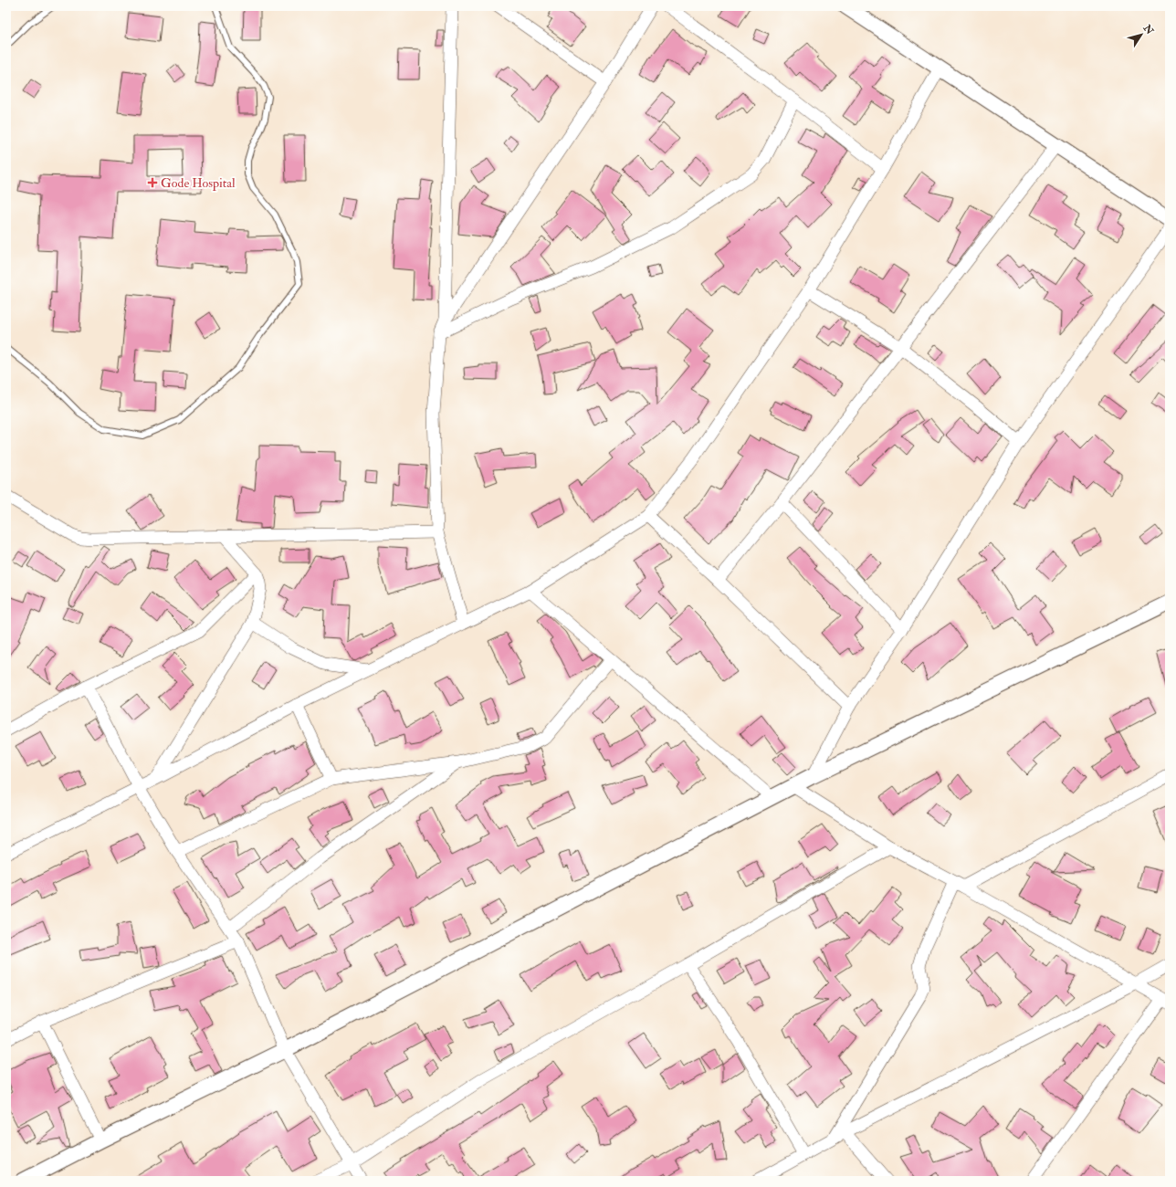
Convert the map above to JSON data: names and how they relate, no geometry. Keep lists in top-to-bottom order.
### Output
{
  "places": {
    "health": ["Gode Hospital"]
  },
  "north": "top right"
}
